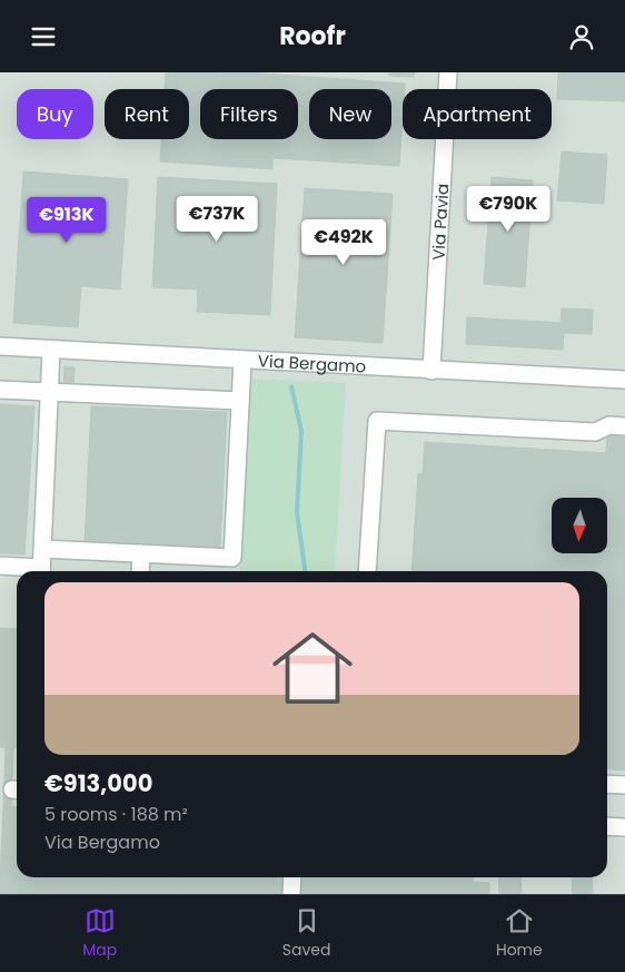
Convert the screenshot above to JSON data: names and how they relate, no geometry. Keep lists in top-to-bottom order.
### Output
{
  "streets": {
    "street": ["Via Pavia", "Via Bergamo"]
  },
  "crossings": [
    ["Via Pavia", "Via Bergamo"]
  ],
  "north": "bottom",
  "page": {
    "header": "Roofr",
    "chip": [
      "Buy",
      "Rent",
      "Filters",
      "New",
      "Apartment"
    ],
    "price": [
      "€790K",
      "€737K",
      "€913K",
      "€492K"
    ],
    "list": [
      {
        "name": "€913,000",
        "note": "5 rooms · 188 m² · Via Bergamo"
      }
    ],
    "tabs": ["Map", "Saved", "Home"]
  }
}
